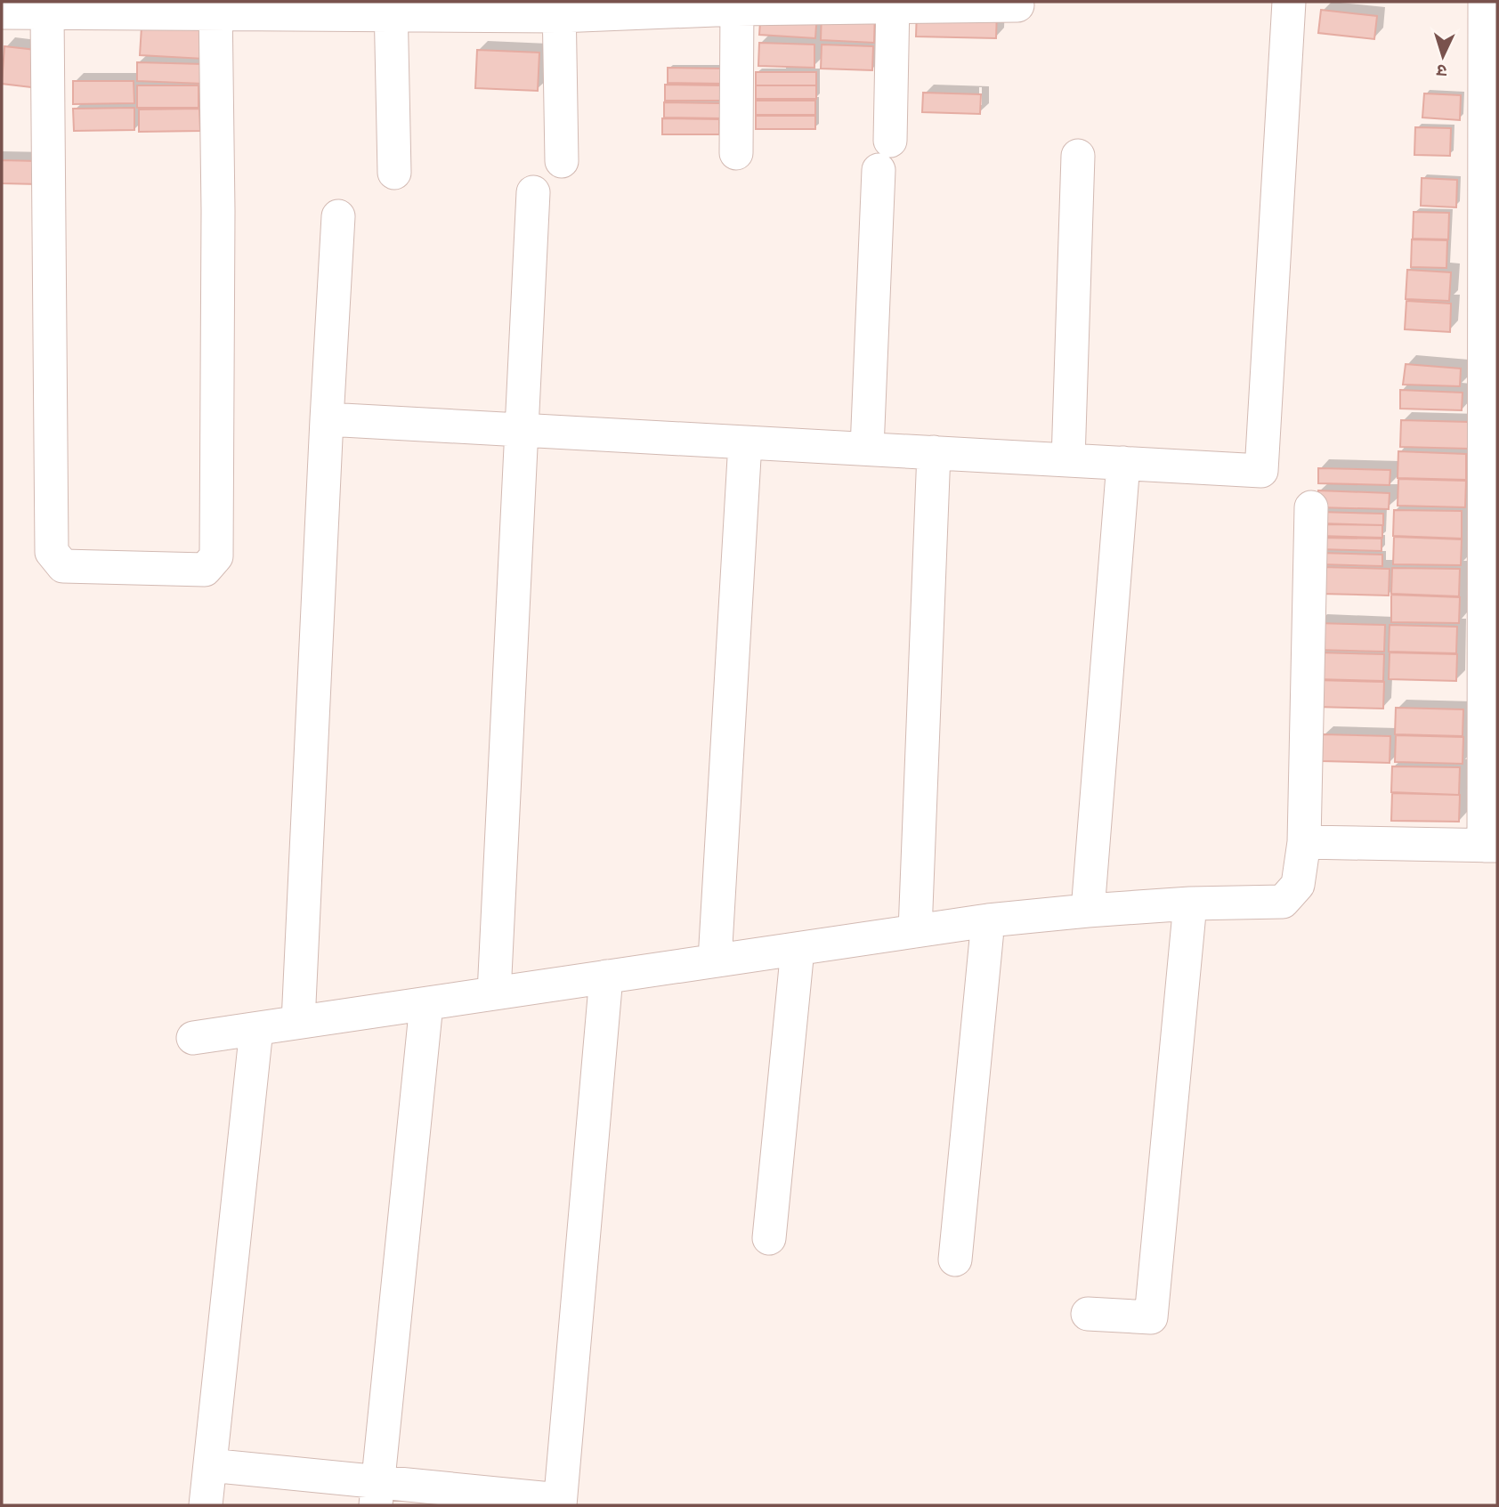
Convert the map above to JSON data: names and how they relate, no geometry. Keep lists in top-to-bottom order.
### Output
{
  "north": "bottom"
}
